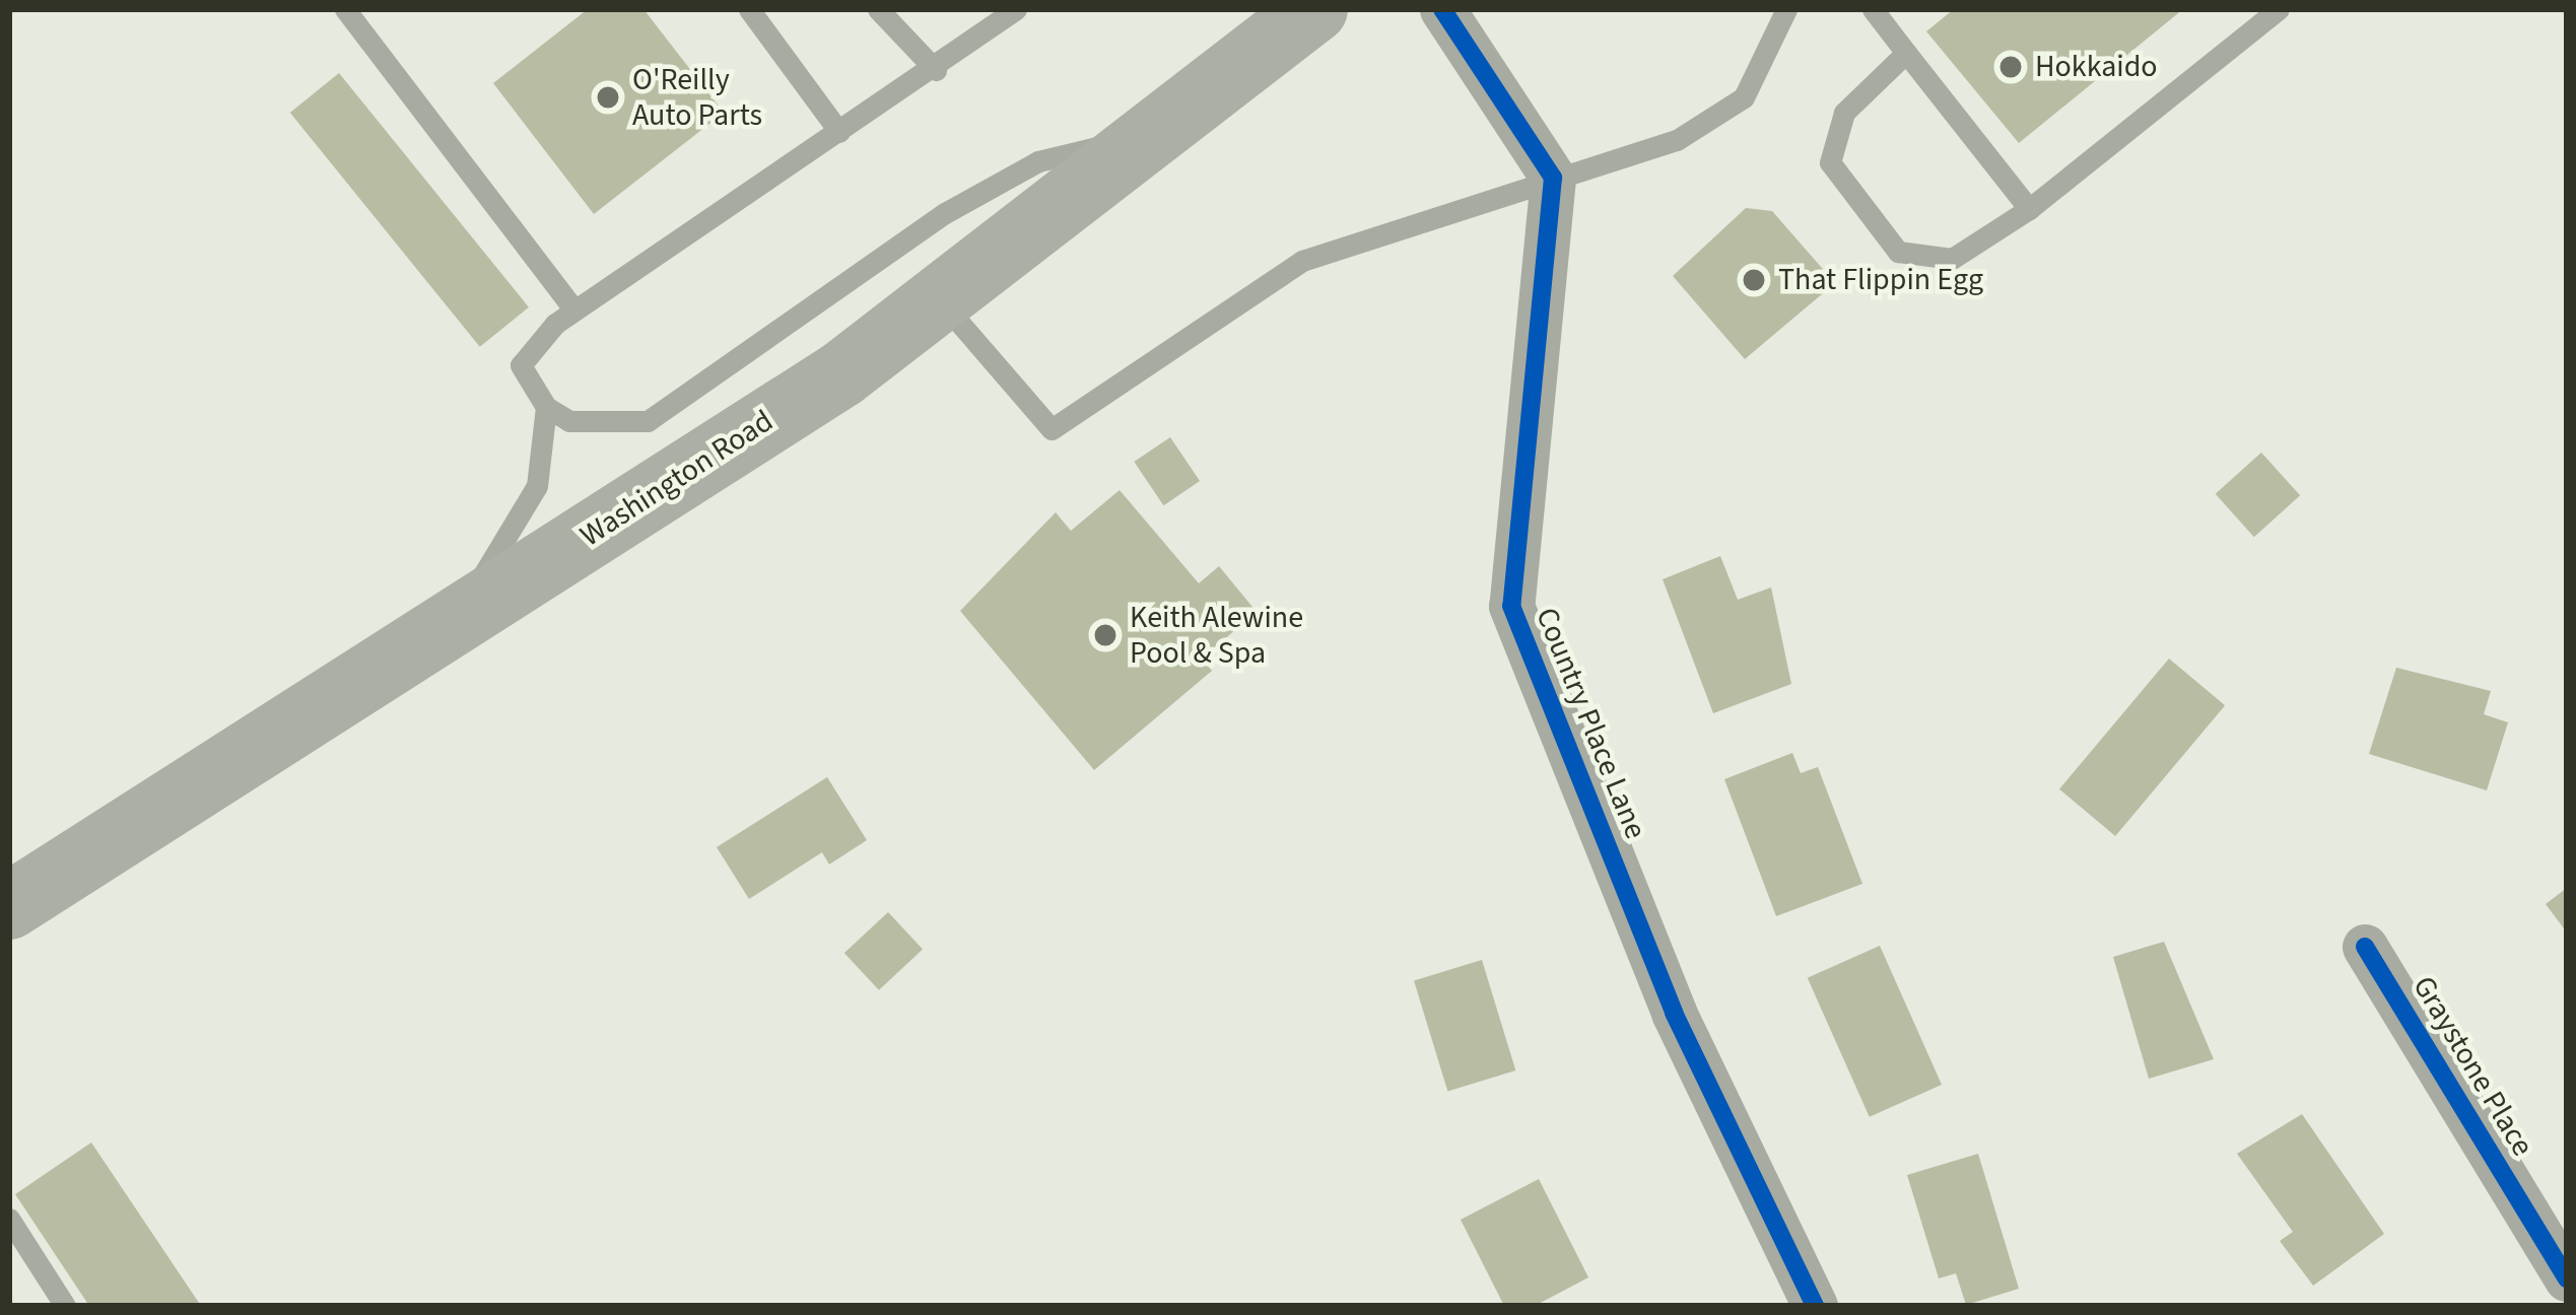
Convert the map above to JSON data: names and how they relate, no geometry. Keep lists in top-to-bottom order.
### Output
{
  "streets": {
    "main road": ["Washington Road"],
    "street": ["Country Place Lane", "Graystone Place"]
  },
  "places": [
    "Hokkaido",
    "O'Reilly Auto Parts",
    "That Flippin Egg",
    "Keith Alewine Pool & Spa"
  ]
}
